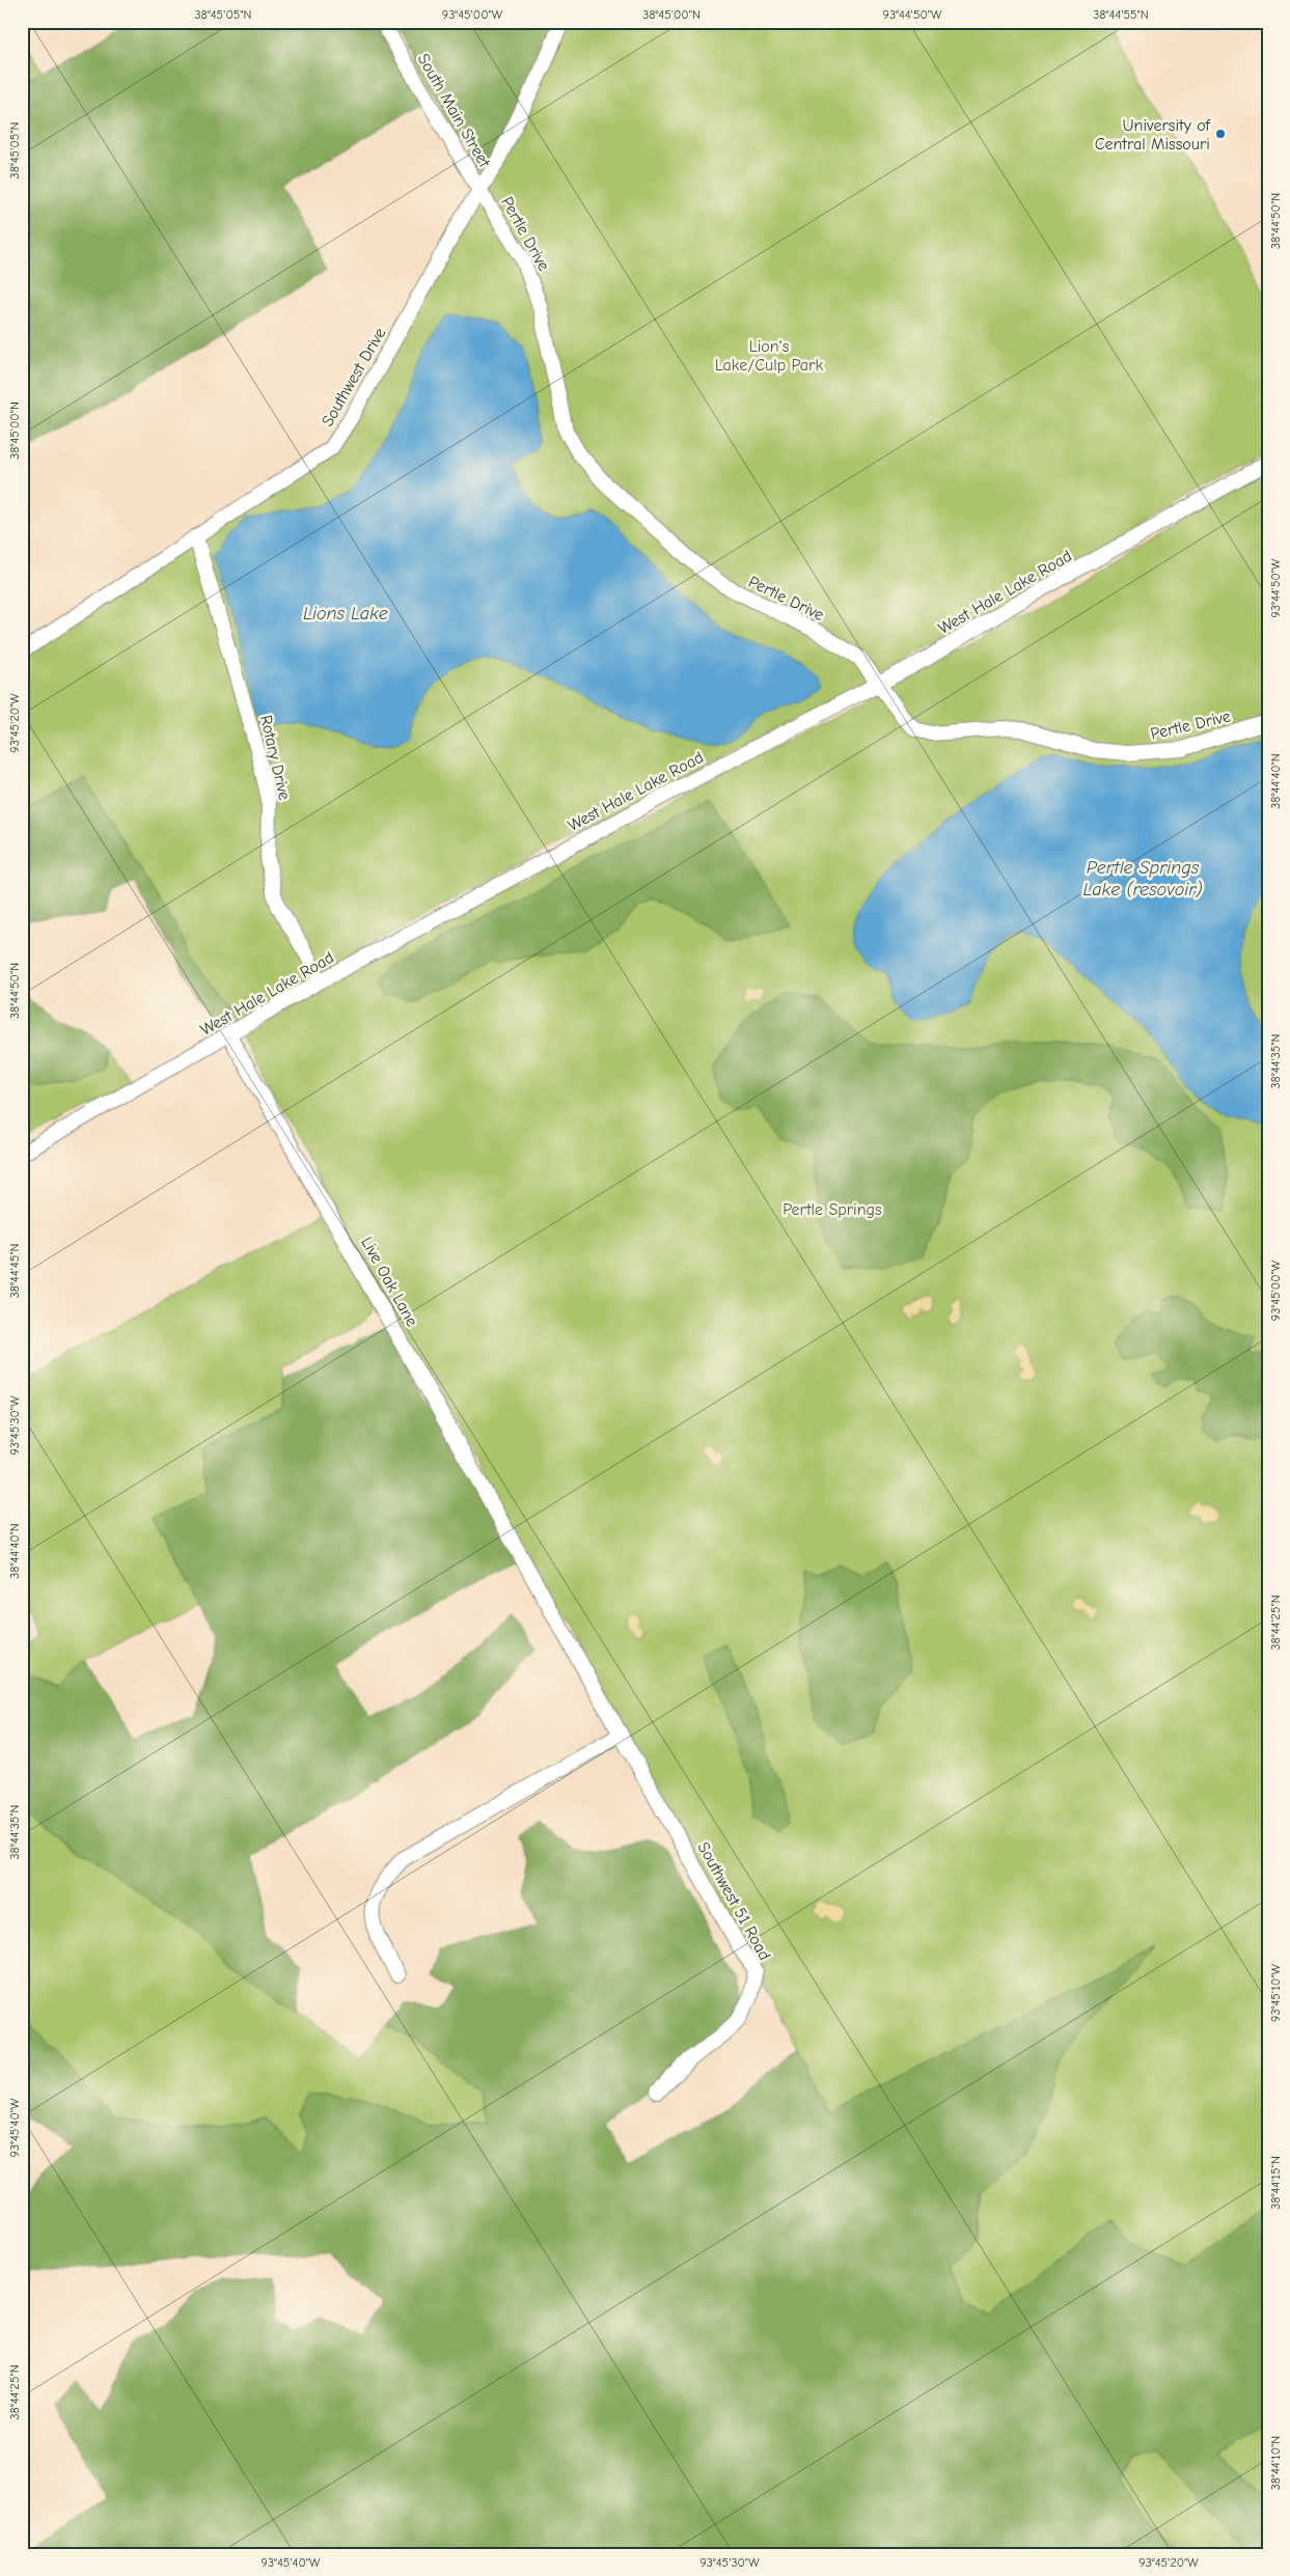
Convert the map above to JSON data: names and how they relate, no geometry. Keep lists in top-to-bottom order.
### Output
{
  "streets": {
    "street": [
      "South Main Street",
      "Pertle Drive",
      "Southwest Drive",
      "West Hale Lake Road",
      "Rotary Drive",
      "Live Oak Lane",
      "Southwest 51 Road"
    ]
  },
  "crossings": [
    ["South Main Street", "Pertle Drive"],
    ["South Main Street", "Southwest Drive"],
    ["Pertle Drive", "Southwest Drive"],
    ["Pertle Drive", "West Hale Lake Road"],
    ["Southwest Drive", "Rotary Drive"],
    ["West Hale Lake Road", "Rotary Drive"],
    ["West Hale Lake Road", "Live Oak Lane"],
    ["Live Oak Lane", "Southwest 51 Road"]
  ],
  "water": ["Lions Lake", "Pertle Springs Lake (resovoir)"],
  "parks": ["Lion's Lake/Culp Park", "Pertle Springs"],
  "places": ["University of Central Missouri"],
  "coordinates": [
    "38°45'05\"N",
    "93°45'00\"W",
    "38°45'00\"N",
    "93°44'50\"W",
    "38°44'55\"N",
    "38°44'50\"N",
    "93°45'20\"W",
    "38°44'40\"N",
    "38°44'35\"N",
    "38°44'45\"N",
    "93°45'30\"W",
    "38°44'25\"N",
    "93°45'10\"W",
    "93°45'40\"W",
    "38°44'15\"N",
    "38°44'10\"N"
  ]
}
